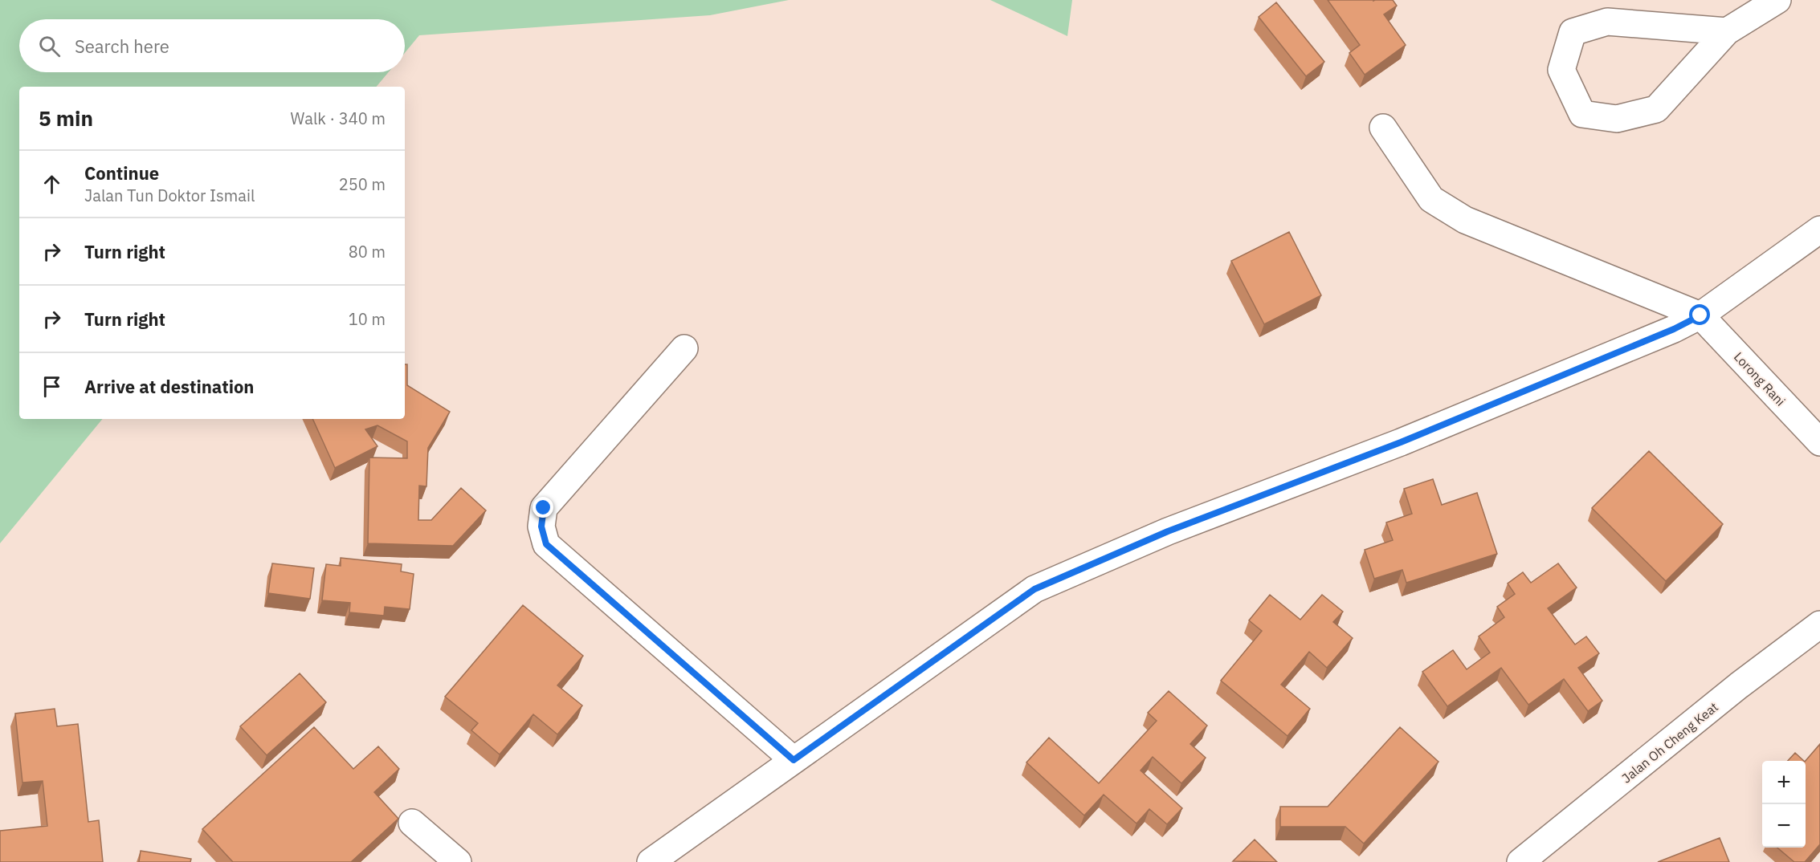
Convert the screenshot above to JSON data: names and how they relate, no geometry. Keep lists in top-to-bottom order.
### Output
{
  "streets": {
    "street": ["Lorong Rani", "Jalan Oh Cheng Keat"]
  },
  "page": {
    "search": "Search here",
    "heading": ["5 min", "Walk · 340 m"],
    "list": [
      ["Continue", "Jalan Tun Doktor Ismail", "250 m"],
      ["Turn right", "80 m"],
      ["Turn right", "10 m"],
      "Arrive at destination"
    ],
    "map_buttons": ["+", "−"]
  }
}
